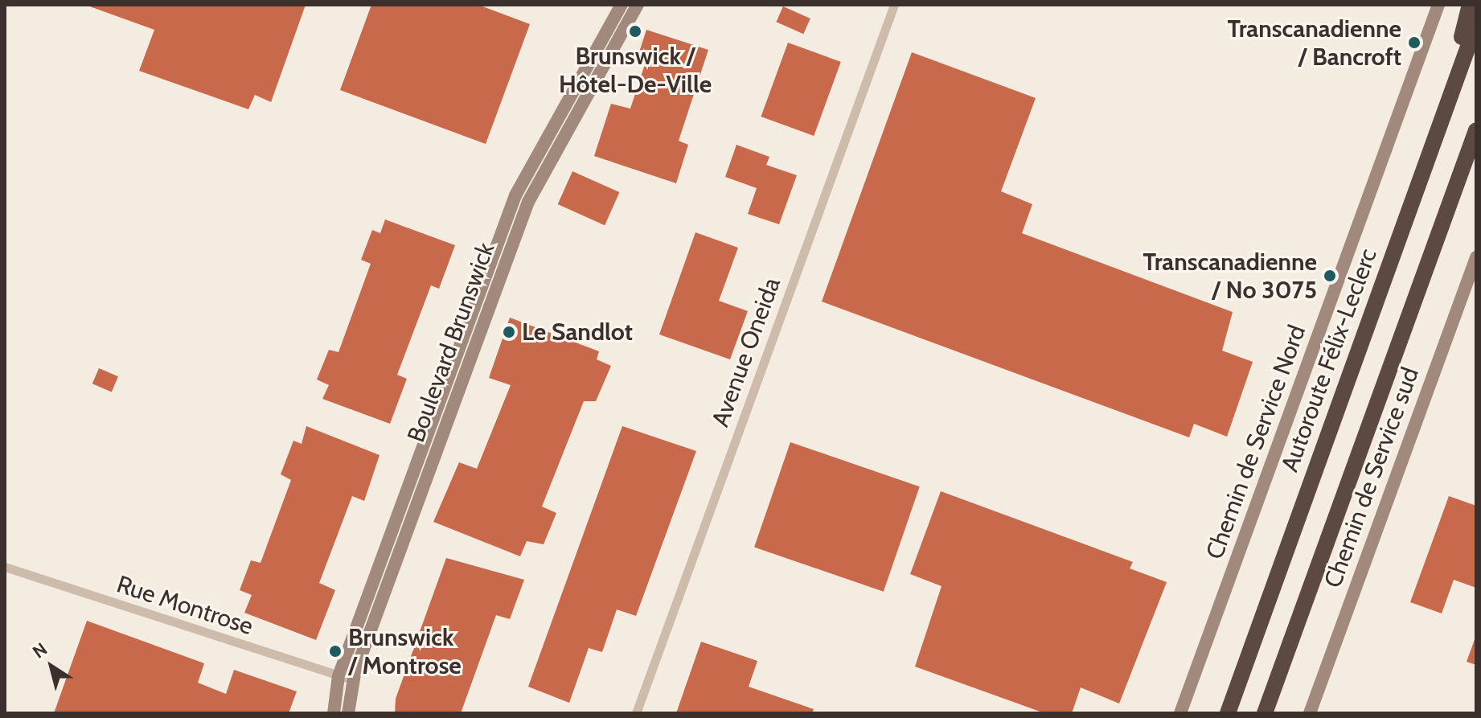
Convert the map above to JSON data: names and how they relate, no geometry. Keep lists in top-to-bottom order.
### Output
{
  "streets": {
    "highway": ["Autoroute Félix-Leclerc"],
    "street": [
      "Boulevard Brunswick",
      "Avenue Oneida",
      "Chemin de Service Nord",
      "Chemin de Service sud",
      "Rue Montrose"
    ]
  },
  "crossings": [
    ["Boulevard Brunswick", "Rue Montrose"]
  ],
  "places": [
    "Brunswick / Hôtel-De-Ville",
    "Transcanadienne / Bancroft",
    "Transcanadienne / No 3075",
    "Le Sandlot",
    "Brunswick / Montrose"
  ],
  "north": "top left"
}
